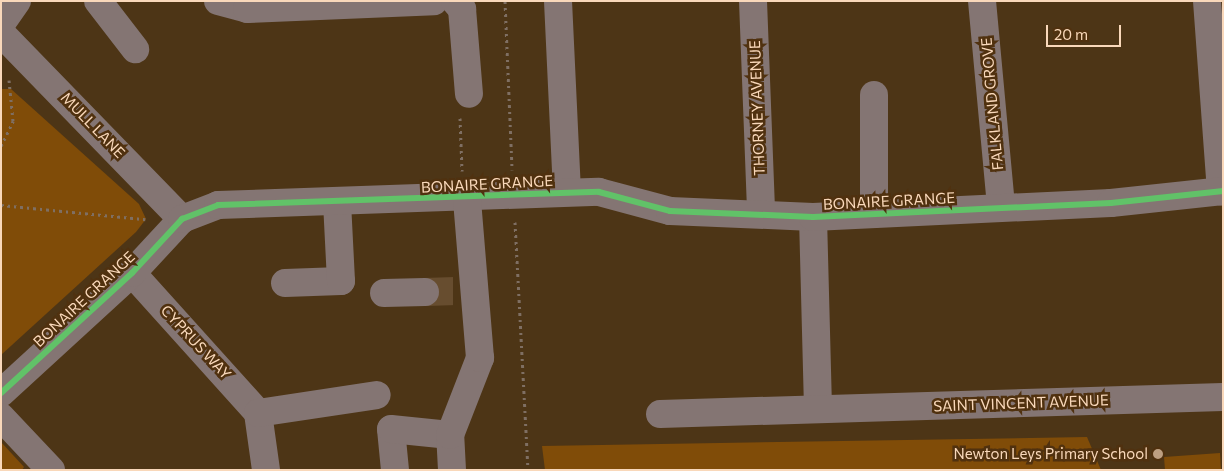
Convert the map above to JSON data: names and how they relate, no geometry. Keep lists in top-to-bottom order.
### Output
{
  "streets": {
    "street": [
      "FALKLAND GROVE",
      "THORNEY AVENUE",
      "MULL LANE",
      "BONAIRE GRANGE",
      "CYPRUS WAY",
      "SAINT VINCENT AVENUE"
    ]
  },
  "crossings": [
    ["FALKLAND GROVE", "BONAIRE GRANGE"],
    ["THORNEY AVENUE", "BONAIRE GRANGE"],
    ["MULL LANE", "BONAIRE GRANGE"],
    ["BONAIRE GRANGE", "CYPRUS WAY"]
  ],
  "places": ["Newton Leys Primary School"],
  "scale_bar": "20 m"
}
